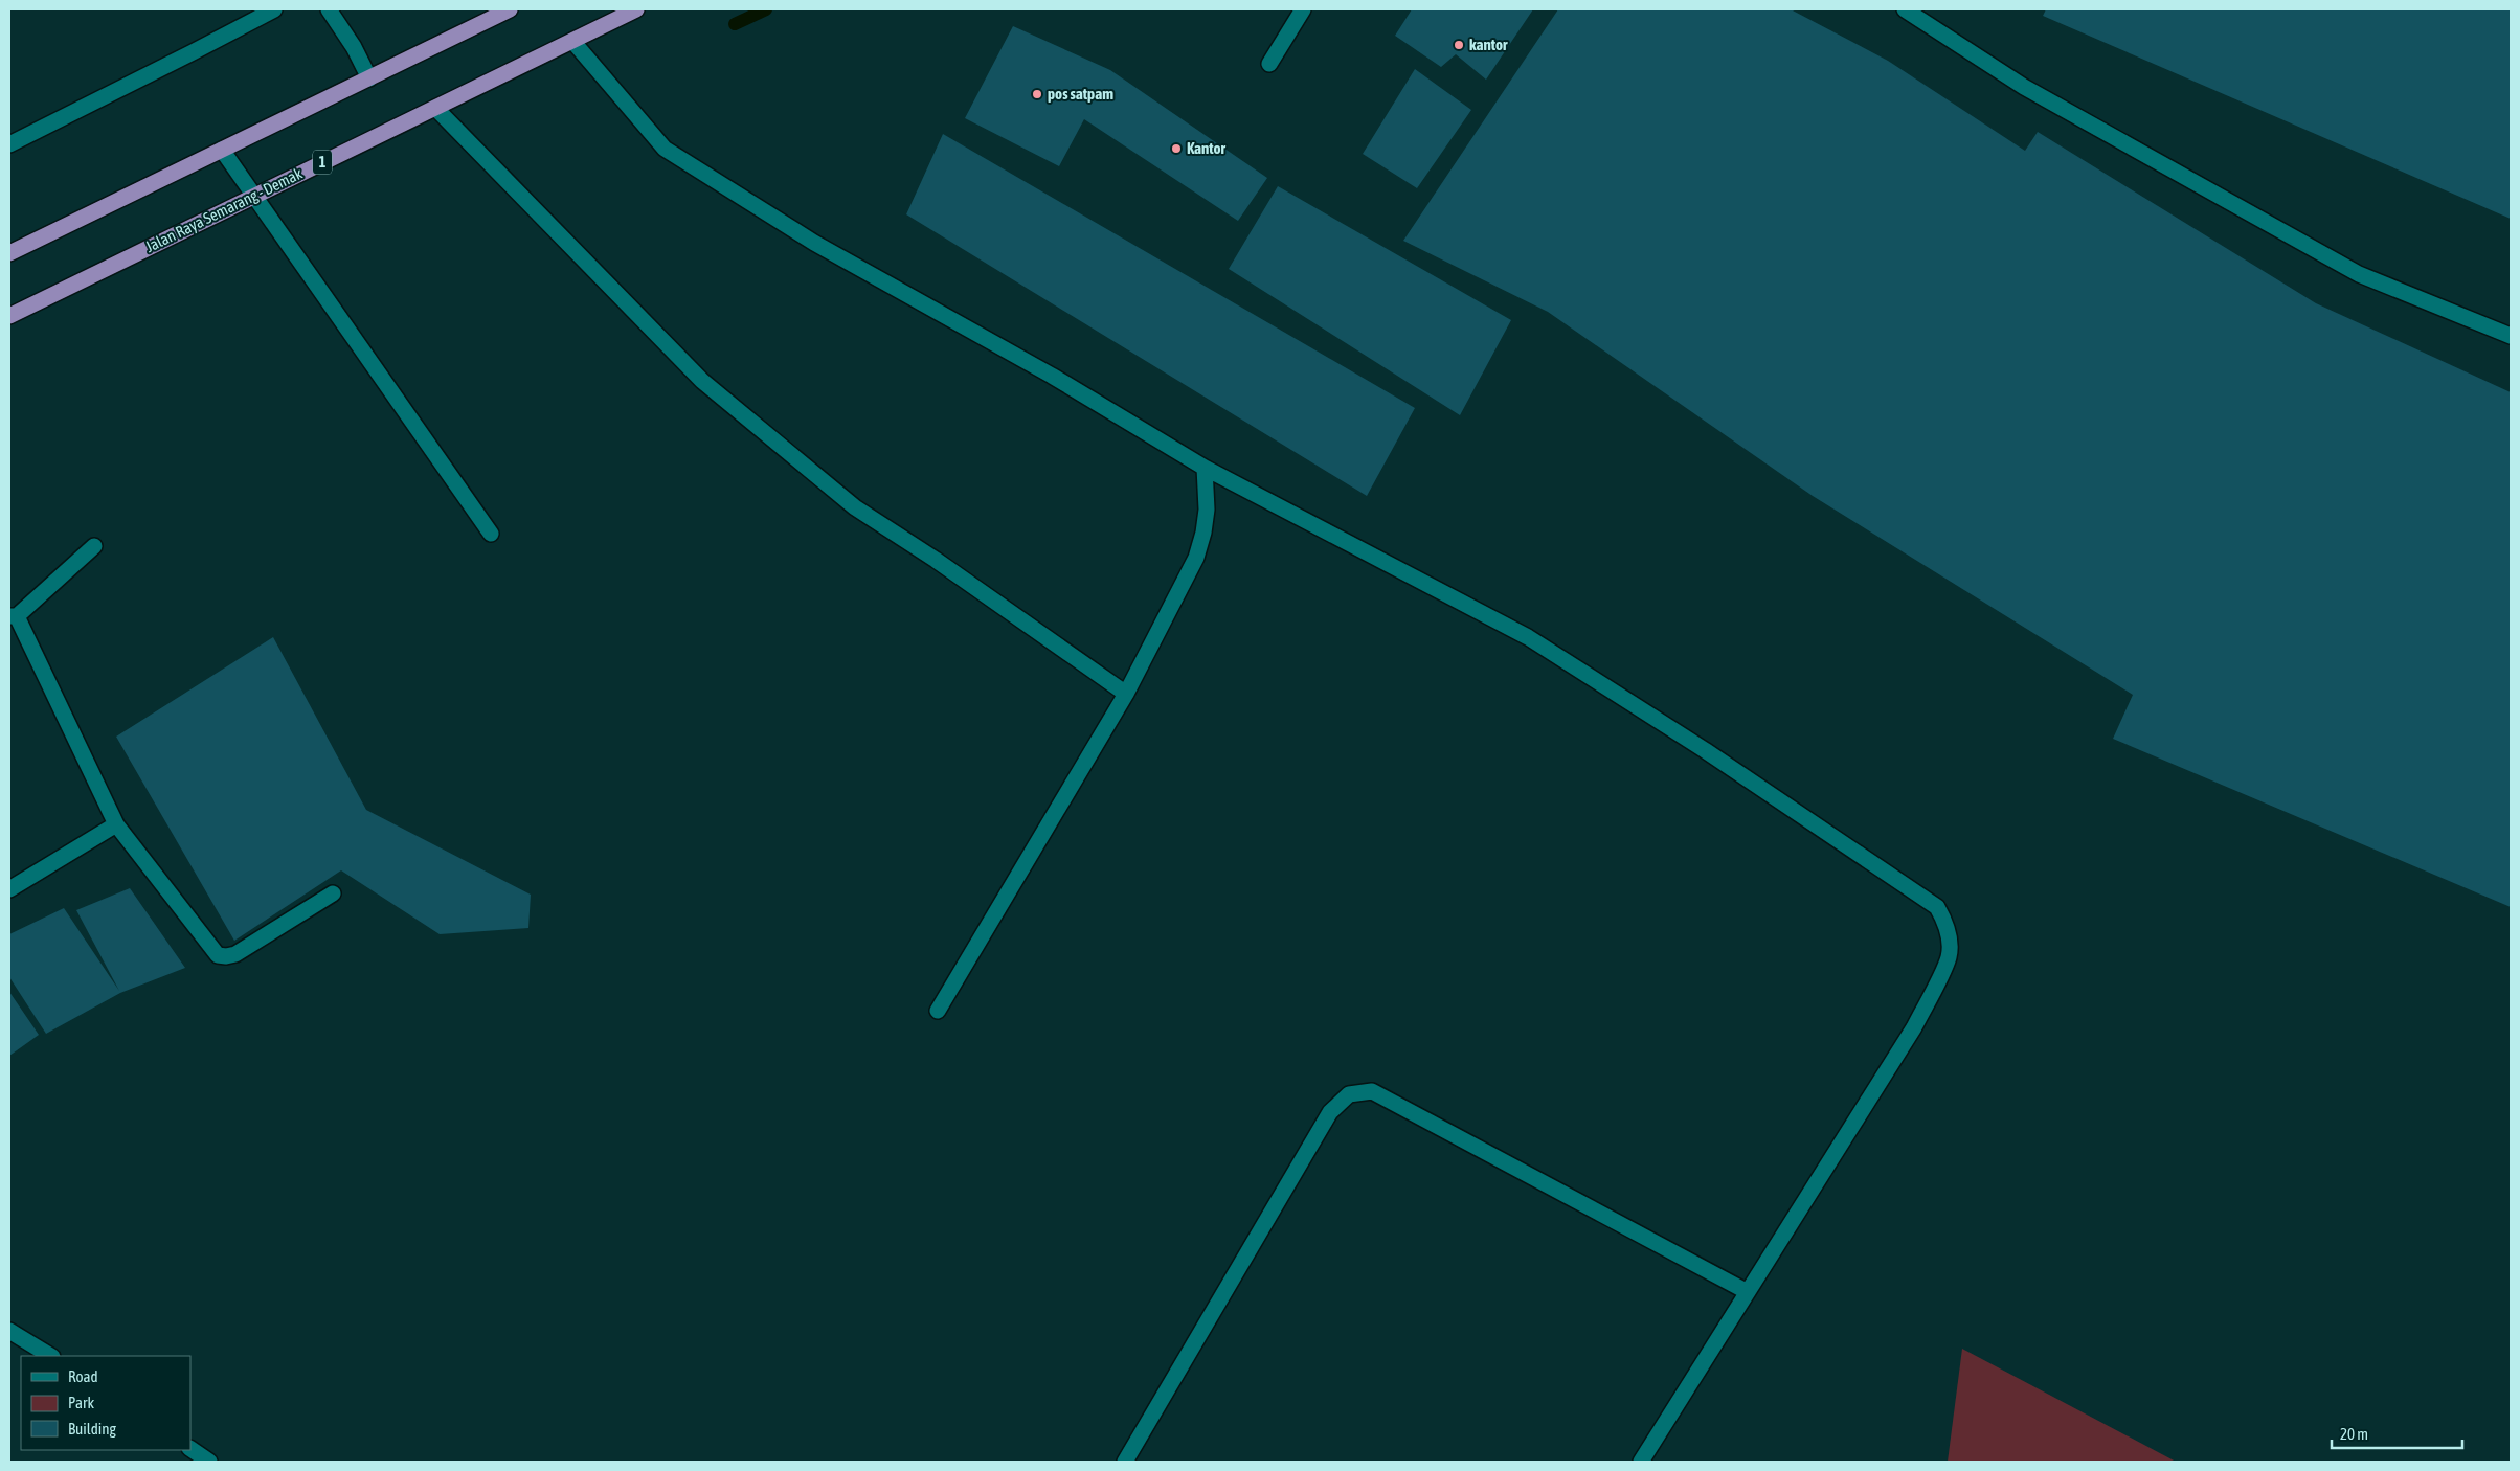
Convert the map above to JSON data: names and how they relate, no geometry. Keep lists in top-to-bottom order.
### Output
{
  "streets": {
    "highway": ["1", "Jalan Raya Semarang - Demak"]
  },
  "places": ["kantor", "pos satpam", "Kantor"],
  "legend": ["Road", "Park", "Building"],
  "scale_bar": "20 m"
}
